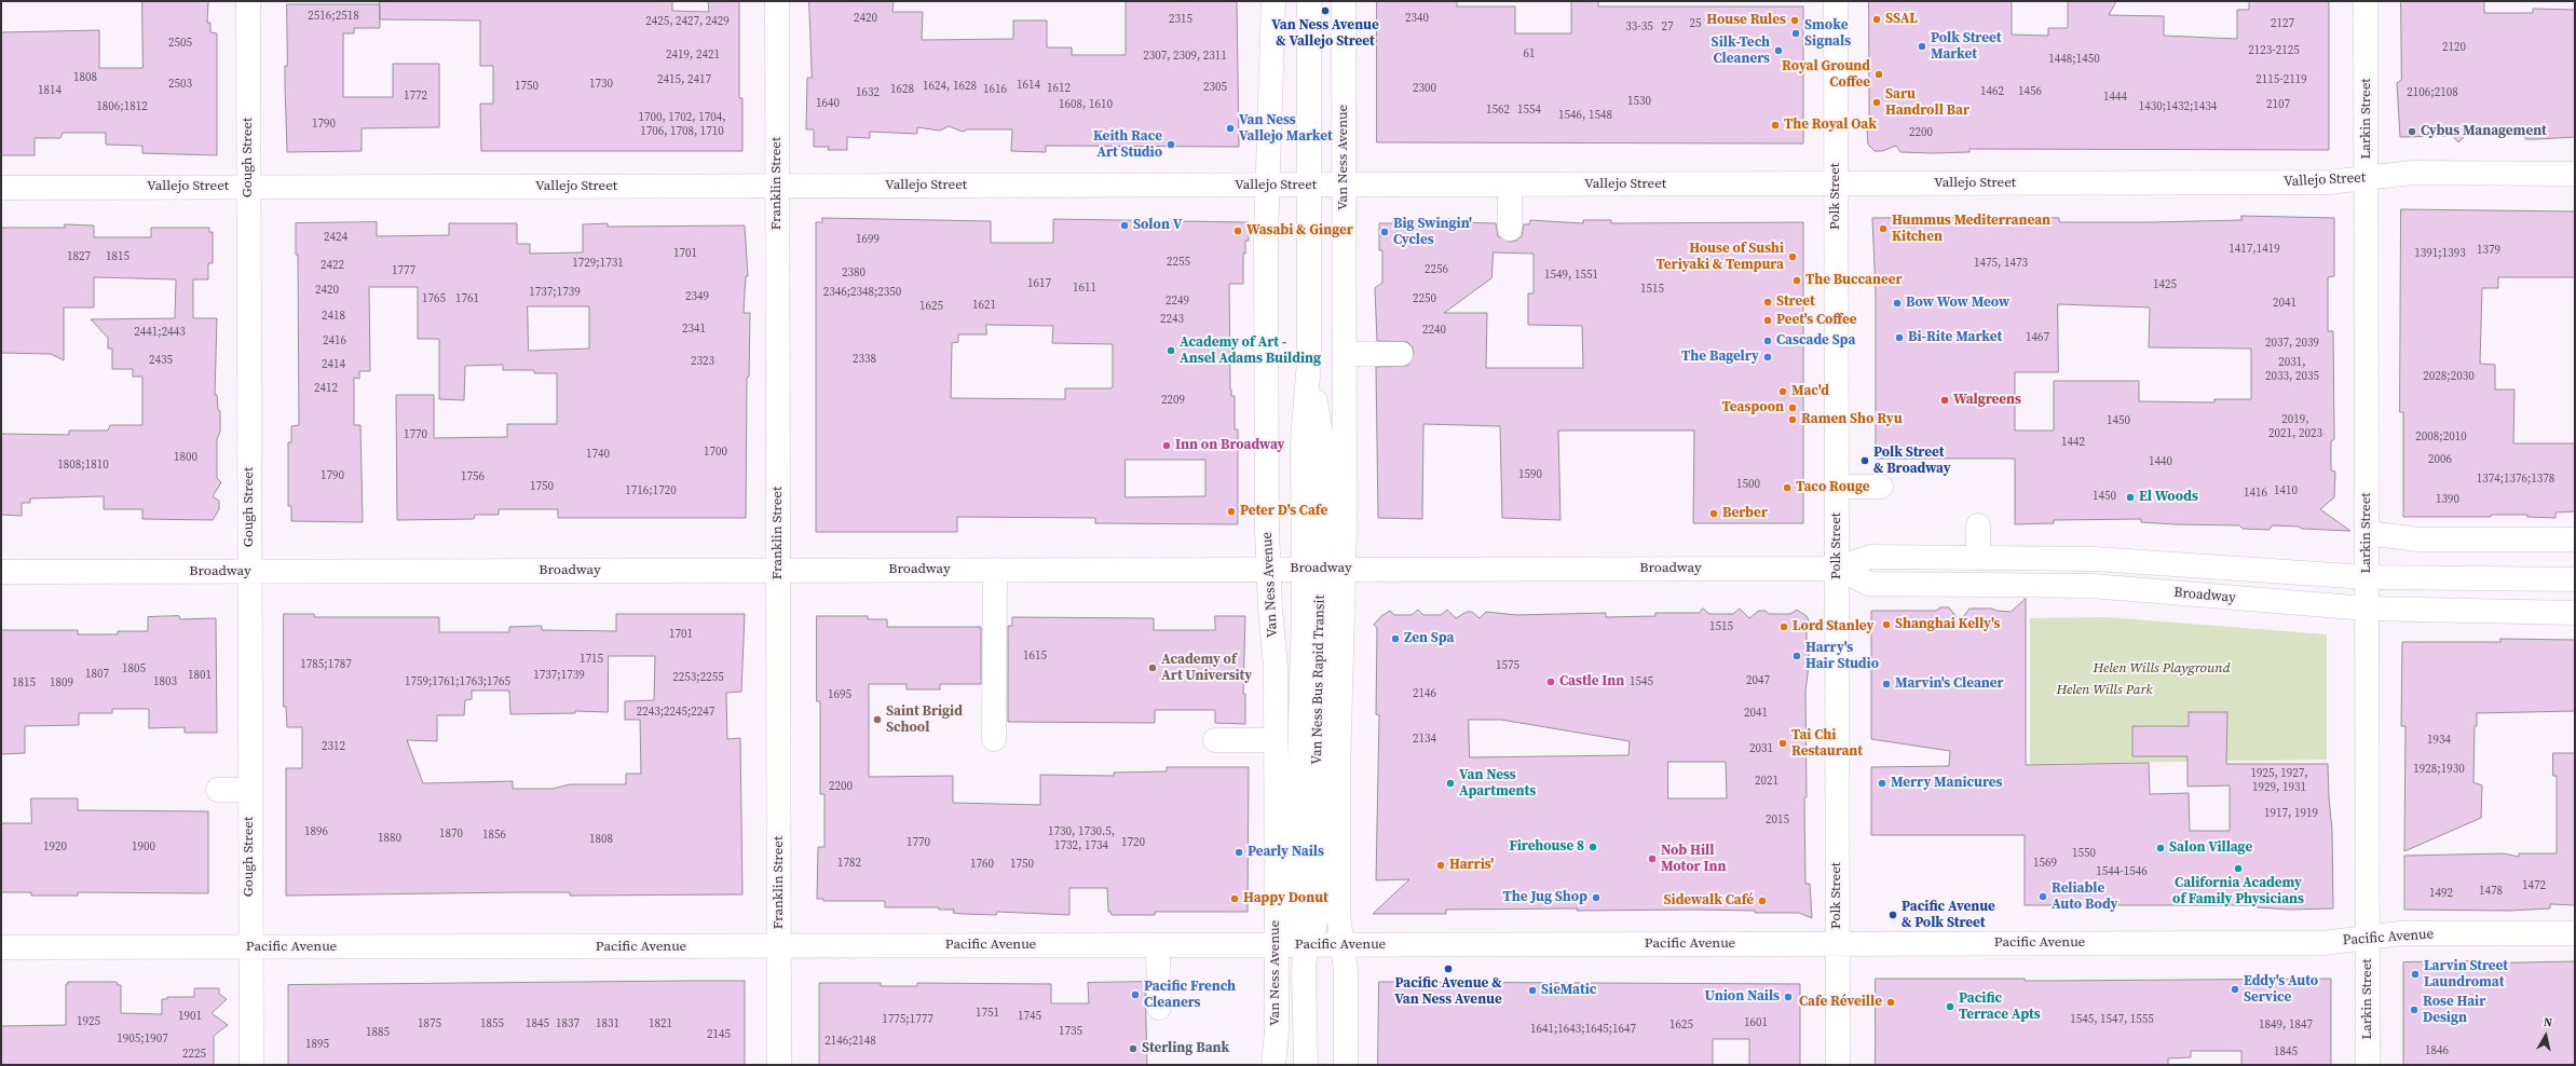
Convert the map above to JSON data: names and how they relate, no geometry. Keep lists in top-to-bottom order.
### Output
{
  "streets": {
    "main road": [
      "Larkin Street",
      "Gough Street",
      "Van Ness Avenue",
      "Vallejo Street",
      "Franklin Street",
      "Polk Street",
      "Broadway",
      "Van Ness Bus Rapid Transit",
      "Pacific Avenue"
    ]
  },
  "crossings": [
    ["Larkin Street", "Vallejo Street"],
    ["Larkin Street", "Broadway"],
    ["Larkin Street", "Pacific Avenue"],
    ["Gough Street", "Vallejo Street"],
    ["Gough Street", "Broadway"],
    ["Gough Street", "Pacific Avenue"],
    ["Van Ness Avenue", "Vallejo Street"],
    ["Van Ness Avenue", "Broadway"],
    ["Van Ness Avenue", "Pacific Avenue"],
    ["Vallejo Street", "Franklin Street"],
    ["Vallejo Street", "Polk Street"],
    ["Vallejo Street", "Van Ness Bus Rapid Transit"],
    ["Franklin Street", "Broadway"],
    ["Franklin Street", "Pacific Avenue"],
    ["Polk Street", "Broadway"],
    ["Polk Street", "Pacific Avenue"],
    ["Broadway", "Van Ness Bus Rapid Transit"],
    ["Van Ness Bus Rapid Transit", "Pacific Avenue"]
  ],
  "parks": ["Helen Wills Playground", "Helen Wills Park"],
  "places": [
    "Van Ness Avenue & Vallejo Street",
    "SSAL",
    "House Rules",
    "Smoke Signals",
    "Polk Street Market",
    "Silk-Tech Cleaners",
    "Royal Ground Coffee",
    "Saru Handroll Bar",
    "The Royal Oak",
    "Van Ness Vallejo Market",
    "Cybus Management",
    "Keith Race Art Studio",
    "Solon V",
    "Hummus Mediterranean Kitchen",
    "Wasabi & Ginger",
    "Big Swingin' Cycles",
    "House of Sushi Teriyaki & Tempura",
    "The Buccaneer",
    "Street",
    "Bow Wow Meow",
    "Peet's Coffee",
    "Bi-Rite Market",
    "Cascade Spa",
    "Academy of Art - Ansel Adams Building",
    "The Bagelry",
    "Mac'd",
    "Walgreens",
    "Teaspoon",
    "Ramen Sho Ryu",
    "Inn on Broadway",
    "Polk Street & Broadway",
    "Taco Rouge",
    "El Woods",
    "Peter D's Cafe",
    "Berber",
    "Shanghai Kelly's",
    "Lord Stanley",
    "Zen Spa",
    "Harry's Hair Studio",
    "Academy of Art University",
    "Castle Inn",
    "Marvin's Cleaner",
    "Saint Brigid School",
    "Tai Chi Restaurant",
    "Van Ness Apartments",
    "Merry Manicures",
    "Firehouse 8",
    "Salon Village",
    "Pearly Nails",
    "Nob Hill Motor Inn",
    "Harris'",
    "California Academy of Family Physicians",
    "Reliable Auto Body",
    "The Jug Shop",
    "Happy Donut",
    "Sidewalk Café",
    "Pacific Avenue & Polk Street",
    "Pacific Avenue & Van Ness Avenue",
    "Larvin Street Laundromat",
    "Eddy's Auto Service",
    "SieMatic",
    "Pacific French Cleaners",
    "Union Nails",
    "Cafe Réveille",
    "Pacific Terrace Apts",
    "Rose Hair Design",
    "Sterling Bank"
  ],
  "house_numbers": [
    "2516;2518",
    "2420",
    "2340",
    "2315",
    "2425, 2427, 2429",
    "25",
    "2127",
    "33-35",
    "27",
    "2505",
    "2120",
    "2123-2125",
    "61",
    "2419, 2421",
    "2307, 2309, 2311",
    "1448;1450",
    "1808",
    "2415, 2417",
    "2115-2119",
    "2503",
    "1730",
    "1614",
    "1750",
    "1624, 1628",
    "2305",
    "1612",
    "2300",
    "1628",
    "1616",
    "1814",
    "1462",
    "1456",
    "1632",
    "2106;2108",
    "1772",
    "1444",
    "1530",
    "1640",
    "1608, 1610",
    "2107",
    "1806;1812",
    "1430;1432;1434",
    "1562",
    "1554",
    "1546, 1548",
    "1700, 1702, 1704, 1706, 1708, 1710",
    "1790",
    "2200",
    "2424",
    "1699",
    "1417,1419",
    "1379",
    "1701",
    "1391;1393",
    "1827",
    "1815",
    "2255",
    "1729;1731",
    "1475, 1473",
    "2422",
    "2256",
    "1777",
    "2380",
    "1549, 1551",
    "1617",
    "1425",
    "1611",
    "1515",
    "2420",
    "1737;1739",
    "2346;2348;2350",
    "2349",
    "1765",
    "1761",
    "2250",
    "2249",
    "2041",
    "1621",
    "1625",
    "2418",
    "2243",
    "2341",
    "2240",
    "2441;2443",
    "1467",
    "2416",
    "2037, 2039",
    "2338",
    "2435",
    "2323",
    "2031, 2033, 2035",
    "2414",
    "2028;2030",
    "2412",
    "2209",
    "2019, 2021, 2023",
    "1450",
    "1770",
    "2008;2010",
    "1442",
    "1700",
    "1740",
    "1800",
    "2006",
    "1440",
    "1808;1810",
    "1590",
    "1790",
    "1756",
    "1374;1376;1378",
    "1500",
    "1750",
    "1716;1720",
    "1410",
    "1416",
    "1450",
    "1390",
    "1515",
    "1701",
    "1615",
    "1715",
    "1785;1787",
    "1575",
    "1805",
    "1807",
    "1801",
    "1737;1739",
    "2253;2255",
    "2047",
    "1803",
    "1759;1761;1763;1765",
    "1545",
    "1815",
    "1809",
    "2146",
    "1695",
    "2243;2245;2247",
    "2041",
    "2134",
    "1934",
    "2312",
    "2031",
    "1928;1930",
    "1925, 1927, 1929, 1931",
    "2021",
    "2200",
    "1917, 1919",
    "2015",
    "1896",
    "1730, 1730.5, 1732, 1734",
    "1870",
    "1856",
    "1880",
    "1808",
    "1770",
    "1720",
    "1920",
    "1900",
    "1550",
    "1782",
    "1569",
    "1760",
    "1750",
    "1544-1546",
    "1472",
    "1478",
    "1492",
    "1751",
    "1901",
    "1745",
    "1775;1777",
    "1545, 1547, 1555",
    "1925",
    "1601",
    "1875",
    "1855",
    "1845",
    "1837",
    "1831",
    "1821",
    "1625",
    "1849, 1847",
    "1641;1643;1645;1647",
    "1735",
    "1885",
    "2145",
    "1905;1907",
    "2146;2148",
    "1895",
    "1846",
    "1845",
    "2225"
  ],
  "north": "top"
}
